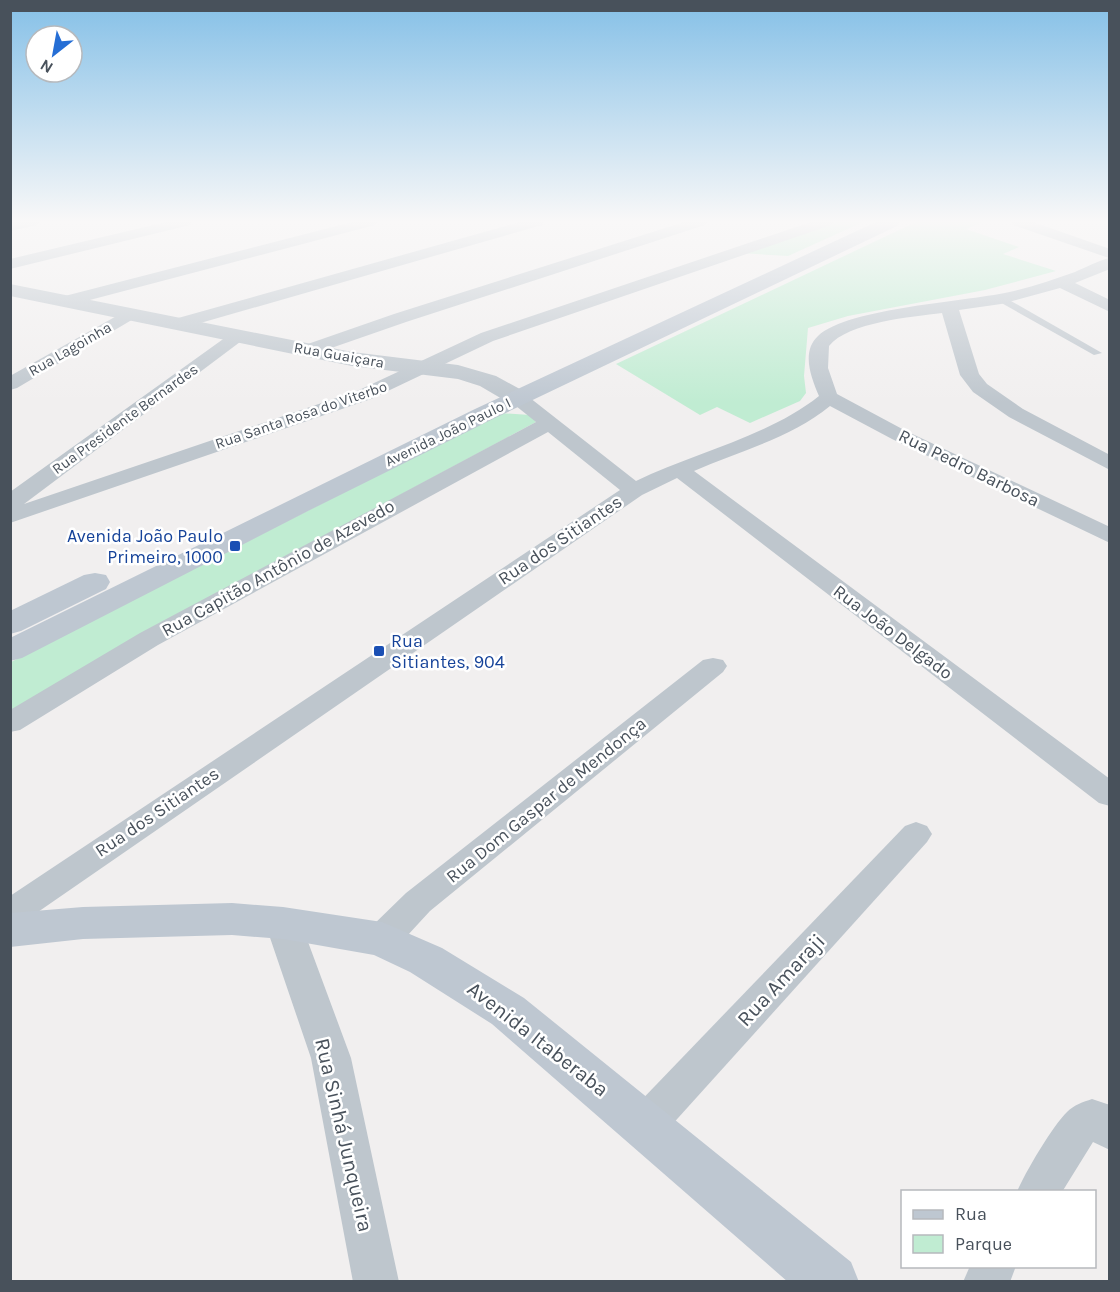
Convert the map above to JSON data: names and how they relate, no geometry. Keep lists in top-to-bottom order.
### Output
{
  "streets": {
    "main road": ["Avenida João Paulo I", "Avenida Itaberaba"],
    "street": [
      "Rua Lagoinha",
      "Rua Guaiçara",
      "Rua Santa Rosa do Viterbo",
      "Rua Presidente Bernardes",
      "Rua Pedro Barbosa",
      "Rua dos Sitiantes",
      "Rua Capitão Antônio de Azevedo",
      "Rua João Delgado",
      "Rua Dom Gaspar de Mendonça",
      "Rua Amaraji",
      "Rua Sinhá Junqueira"
    ]
  },
  "crossings": [
    ["Rua Lagoinha", "Rua Guaiçara"],
    ["Rua Guaiçara", "Rua Santa Rosa do Viterbo"],
    ["Rua Guaiçara", "Rua Presidente Bernardes"],
    ["Rua Guaiçara", "Avenida João Paulo I"],
    ["Rua Guaiçara", "Rua dos Sitiantes"],
    ["Rua Guaiçara", "Rua Capitão Antônio de Azevedo"],
    ["Rua Pedro Barbosa", "Rua dos Sitiantes"],
    ["Rua dos Sitiantes", "Rua João Delgado"],
    ["Rua Dom Gaspar de Mendonça", "Avenida Itaberaba"],
    ["Rua Amaraji", "Avenida Itaberaba"],
    ["Avenida Itaberaba", "Rua Sinhá Junqueira"]
  ],
  "places": {
    "transit": ["Avenida João Paulo Primeiro, 1000", "Rua Sitiantes, 904"]
  },
  "legend": ["Rua", "Parque"],
  "north": "bottom left"
}
